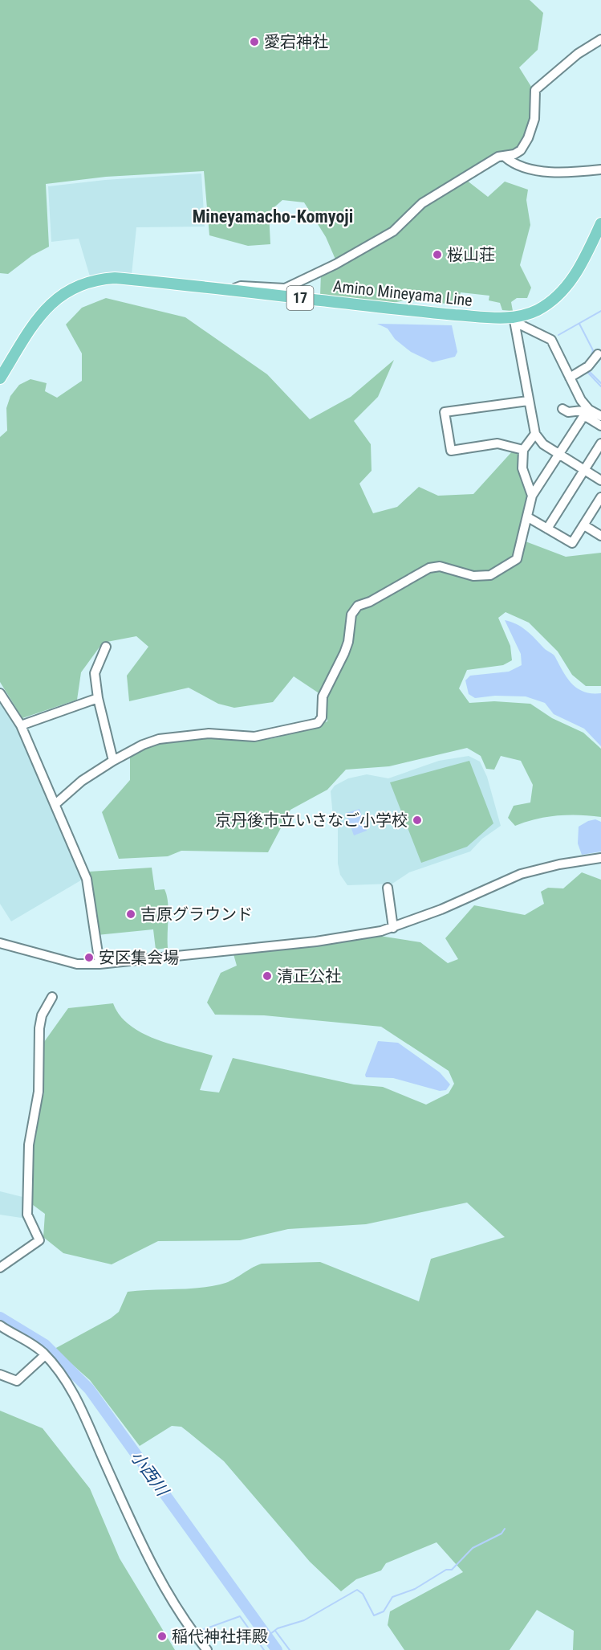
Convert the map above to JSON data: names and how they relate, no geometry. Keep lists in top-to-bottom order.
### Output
{
  "streets": {
    "main road": ["Amino Mineyama Line", "17"]
  },
  "districts": ["Mineyamacho-Komyoji"],
  "water": ["小西川"],
  "places": [
    "愛宕神社",
    "桜山荘",
    "京丹後市立いさなご小学校",
    "吉原グラウンド",
    "安区集会場",
    "清正公社",
    "稲代神社拝殿"
  ]
}
